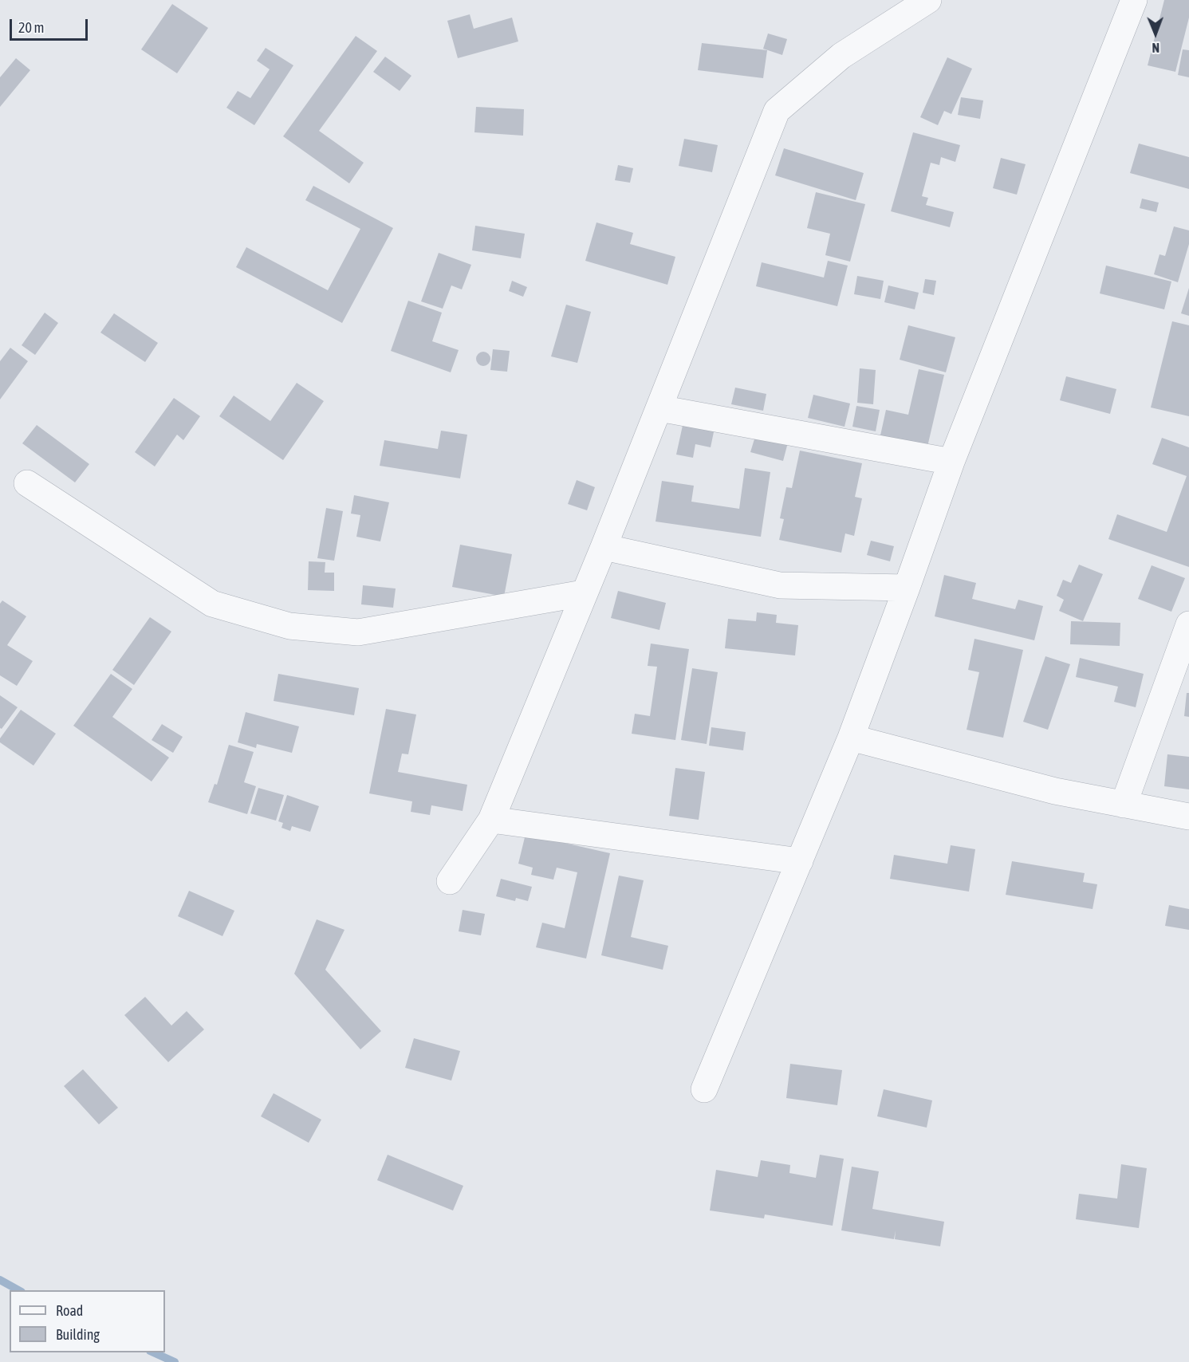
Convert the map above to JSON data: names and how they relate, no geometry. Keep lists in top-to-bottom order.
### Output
{
  "legend": ["Road", "Building"],
  "scale_bar": "20 m",
  "north": "bottom"
}
